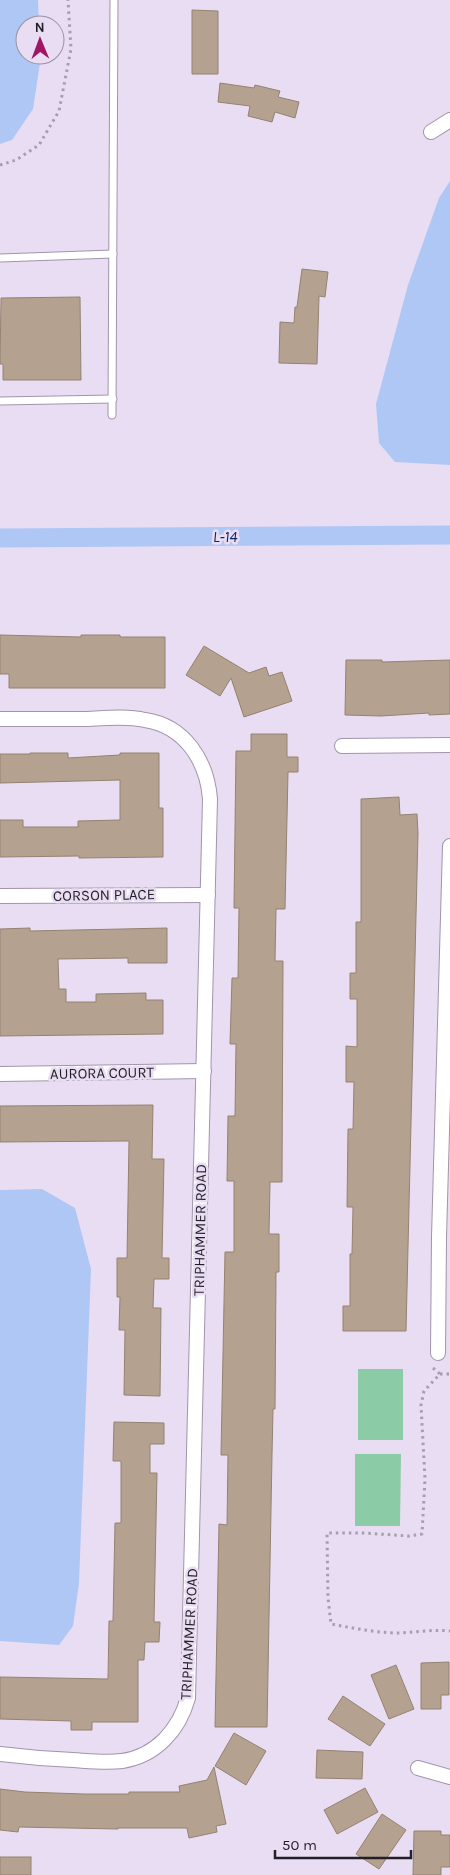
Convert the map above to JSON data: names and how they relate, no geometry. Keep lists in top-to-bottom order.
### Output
{
  "streets": {
    "street": ["CORSON PLACE", "AURORA COURT", "TRIPHAMMER ROAD"]
  },
  "crossings": [
    ["CORSON PLACE", "TRIPHAMMER ROAD"],
    ["AURORA COURT", "TRIPHAMMER ROAD"]
  ],
  "water": ["L-14"],
  "scale_bar": "50 m",
  "north": "top"
}
